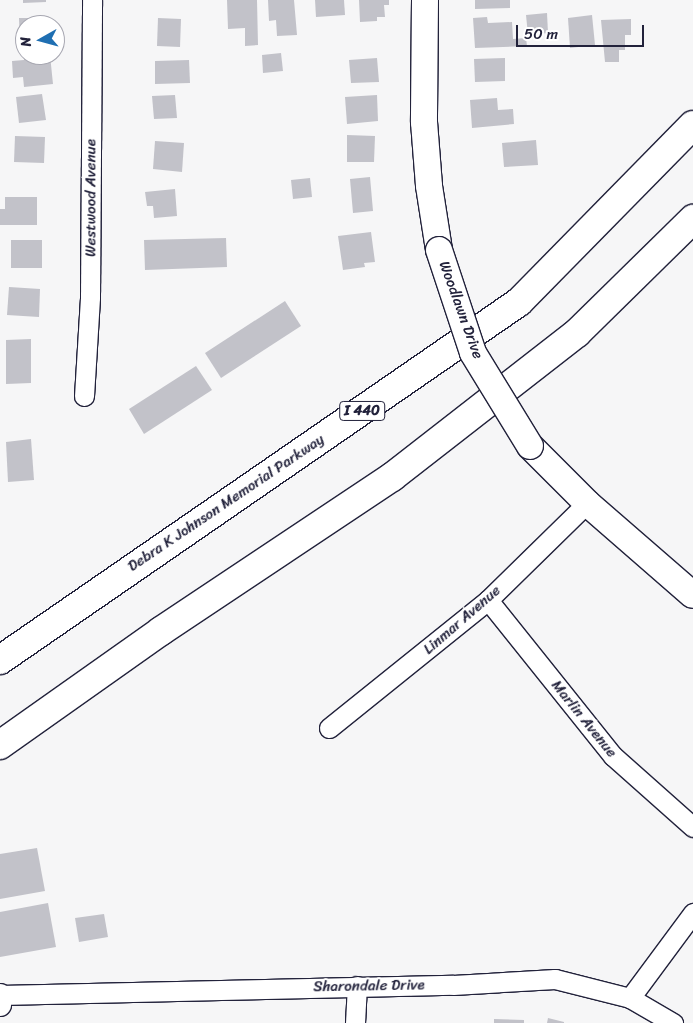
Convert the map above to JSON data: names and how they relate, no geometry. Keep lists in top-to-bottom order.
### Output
{
  "streets": {
    "highway": ["I 440", "Debra K Johnson Memorial Parkway"],
    "main road": ["Woodlawn Drive"],
    "street": [
      "Westwood Avenue",
      "Linmar Avenue",
      "Marlin Avenue",
      "Sharondale Drive"
    ]
  },
  "crossings": [
    ["Woodlawn Drive", "Linmar Avenue"],
    ["Linmar Avenue", "Marlin Avenue"]
  ],
  "scale_bar": "50 m",
  "north": "left"
}
